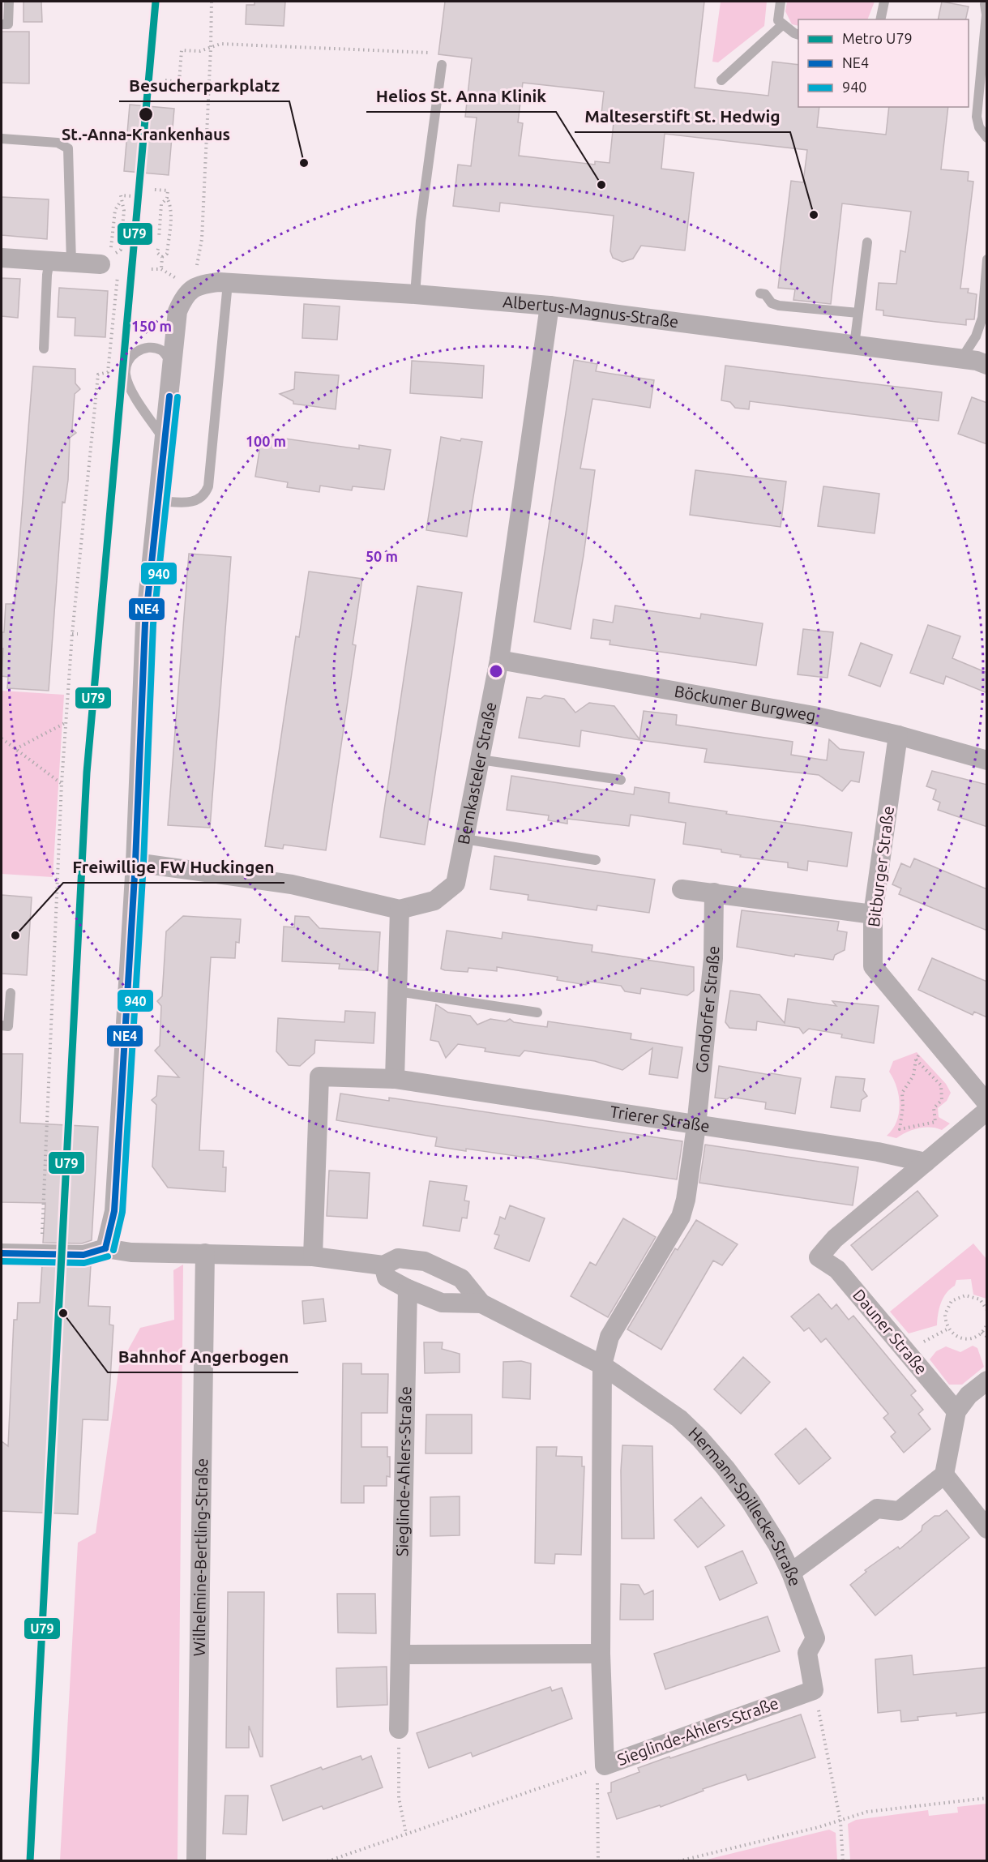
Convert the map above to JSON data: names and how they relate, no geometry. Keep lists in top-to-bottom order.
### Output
{
  "streets": {
    "street": [
      "Albertus-Magnus-Straße",
      "Böckumer Burgweg",
      "Bernkasteler Straße",
      "Bitburger Straße",
      "Gondorfer Straße",
      "Trierer Straße",
      "Dauner Straße",
      "Sieglinde-Ahlers-Straße",
      "Hermann-Spillecke-Straße",
      "Wilhelmine-Bertling-Straße"
    ]
  },
  "crossings": [
    ["Albertus-Magnus-Straße", "Bernkasteler Straße"],
    ["Böckumer Burgweg", "Bernkasteler Straße"],
    ["Böckumer Burgweg", "Bitburger Straße"],
    ["Gondorfer Straße", "Trierer Straße"],
    ["Trierer Straße", "Dauner Straße"],
    ["Trierer Straße", "Hermann-Spillecke-Straße"],
    ["Sieglinde-Ahlers-Straße", "Hermann-Spillecke-Straße"],
    ["Hermann-Spillecke-Straße", "Wilhelmine-Bertling-Straße"]
  ],
  "places": [
    "St.-Anna-Krankenhaus",
    "Besucherparkplatz",
    "Helios St. Anna Klinik",
    "Malteserstift St. Hedwig",
    "Freiwillige FW Huckingen",
    "Bahnhof Angerbogen"
  ],
  "lines": ["metro line U79", "transit line NE4", "transit line 940"],
  "legend": ["Metro U79", "NE4", "940"],
  "rings": ["150 m", "100 m", "50 m"]
}
